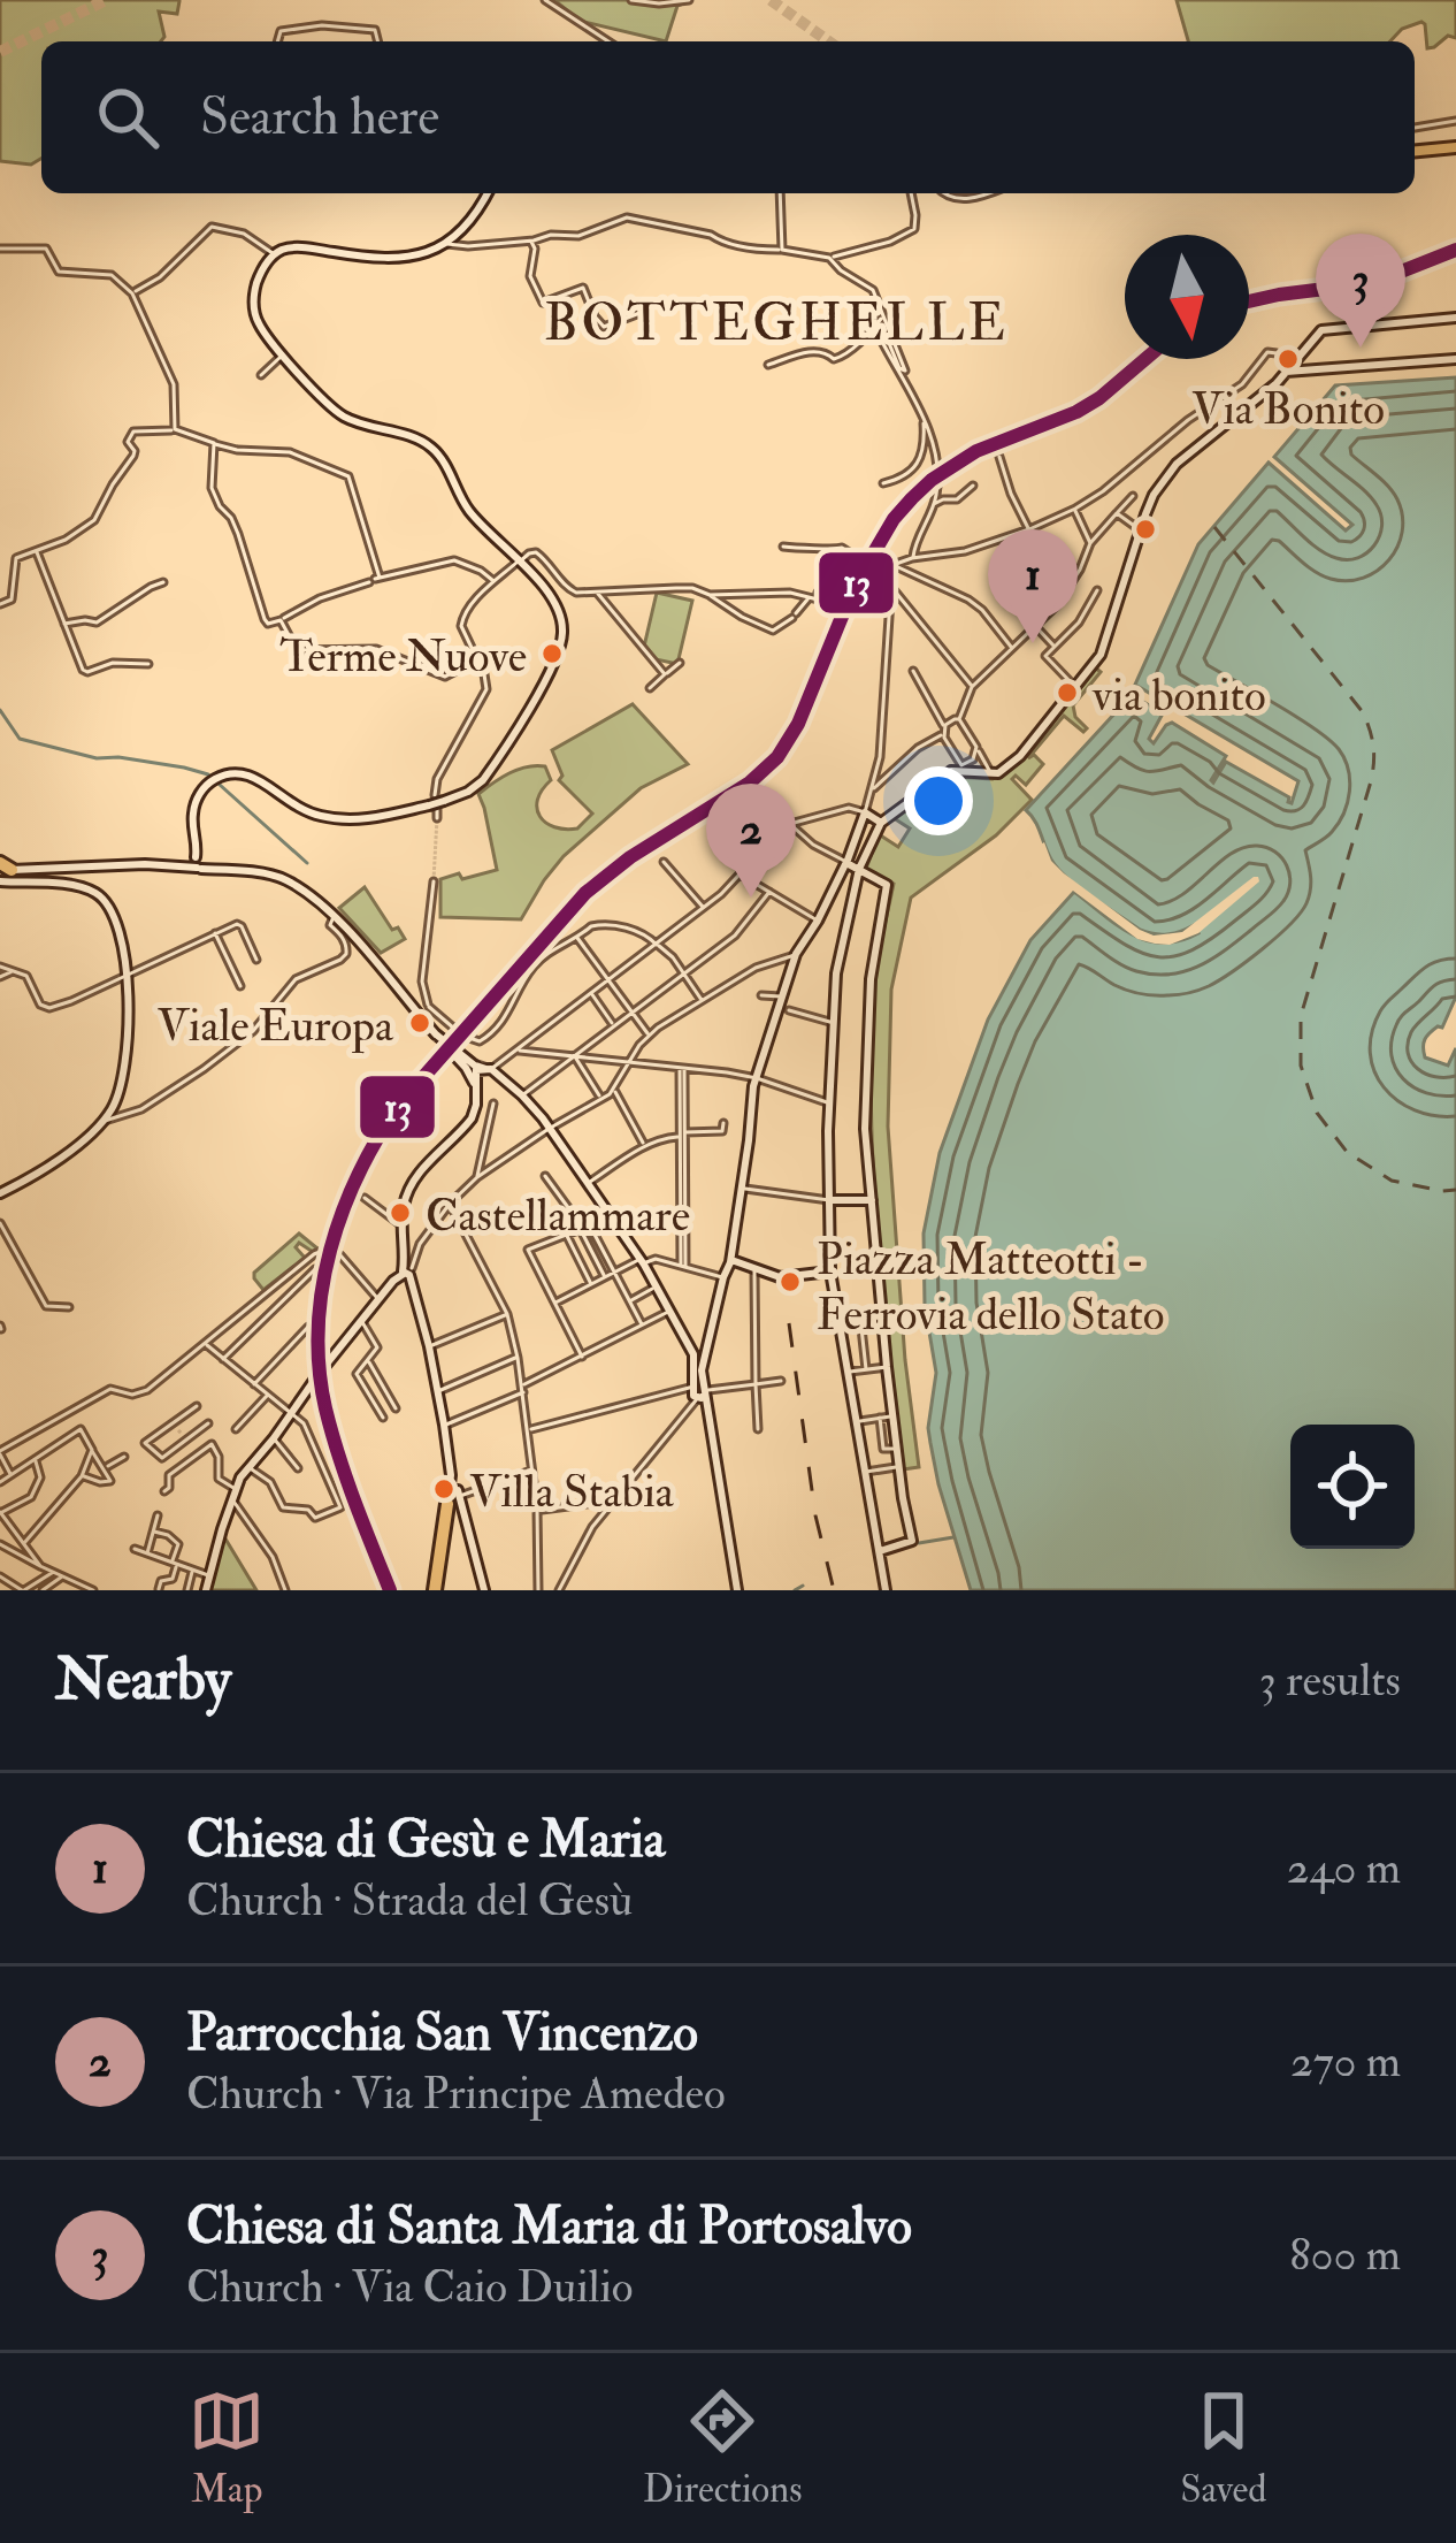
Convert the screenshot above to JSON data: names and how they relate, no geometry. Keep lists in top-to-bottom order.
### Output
{
  "districts": ["BOTTEGHELLE"],
  "places": [
    "Via Bonito",
    "Terme Nuove",
    "via bonito",
    "Viale Europa",
    "Castellammare",
    "Piazza Matteotti - Ferrovia dello Stato",
    "Villa Stabia"
  ],
  "lines": ["transit line 13"],
  "north": "bottom",
  "page": {
    "search": "Search here",
    "pins": ["3", "1", "2"],
    "heading": ["Nearby", "3 results"],
    "list": [
      {
        "mark": "1",
        "name": "Chiesa di Gesù e Maria",
        "note": "Church · Strada del Gesù",
        "value": "240 m"
      },
      {
        "mark": "2",
        "name": "Parrocchia San Vincenzo",
        "note": "Church · Via Principe Amedeo",
        "value": "270 m"
      },
      {
        "mark": "3",
        "name": "Chiesa di Santa Maria di Portosalvo",
        "note": "Church · Via Caio Duilio",
        "value": "800 m"
      }
    ],
    "nav": ["Map", "Directions", "Saved"]
  }
}
